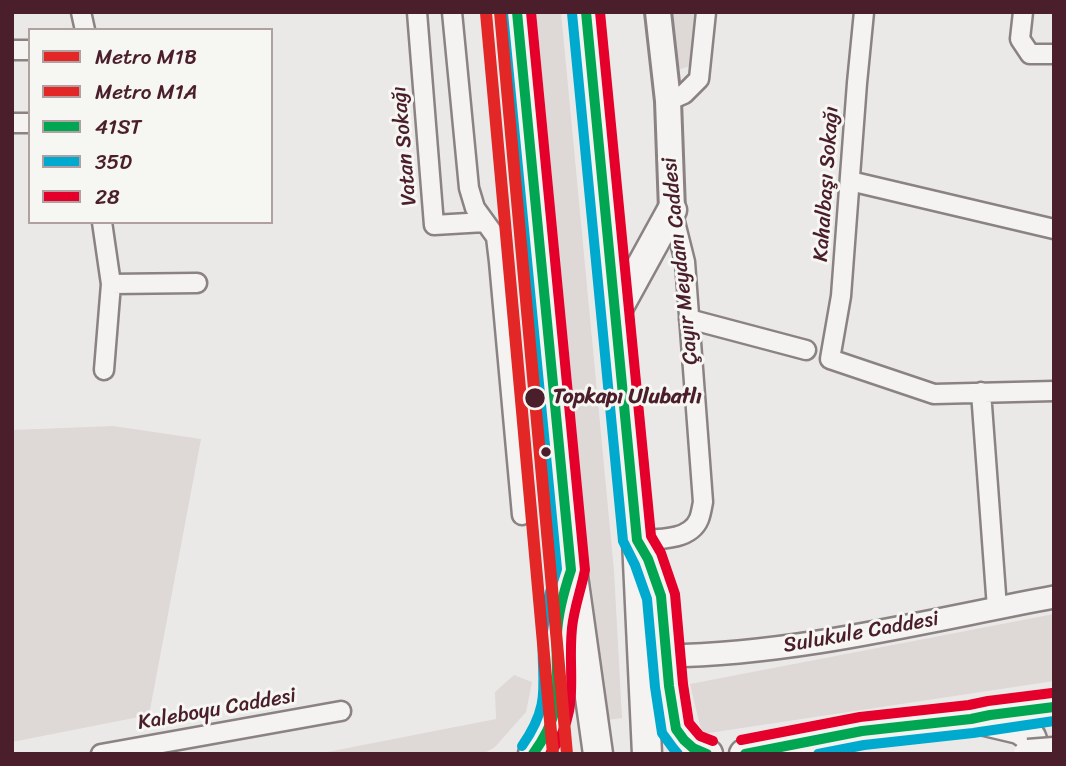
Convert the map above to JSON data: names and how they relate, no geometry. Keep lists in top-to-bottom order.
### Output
{
  "streets": {
    "main road": ["Çayır Meydanı Caddesi"],
    "street": [
      "Vatan Sokağı",
      "Kahalbaşı Sokağı",
      "Sulukule Caddesi",
      "Kaleboyu Caddesi"
    ]
  },
  "places": ["Topkapı Ulubatlı"],
  "lines": [
    "metro line M1B",
    "transit line 41ST",
    "transit line 28",
    "metro line M1A",
    "transit line 35D"
  ],
  "legend": [
    "Metro M1B",
    "Metro M1A",
    "41ST",
    "35D",
    "28"
  ]
}
